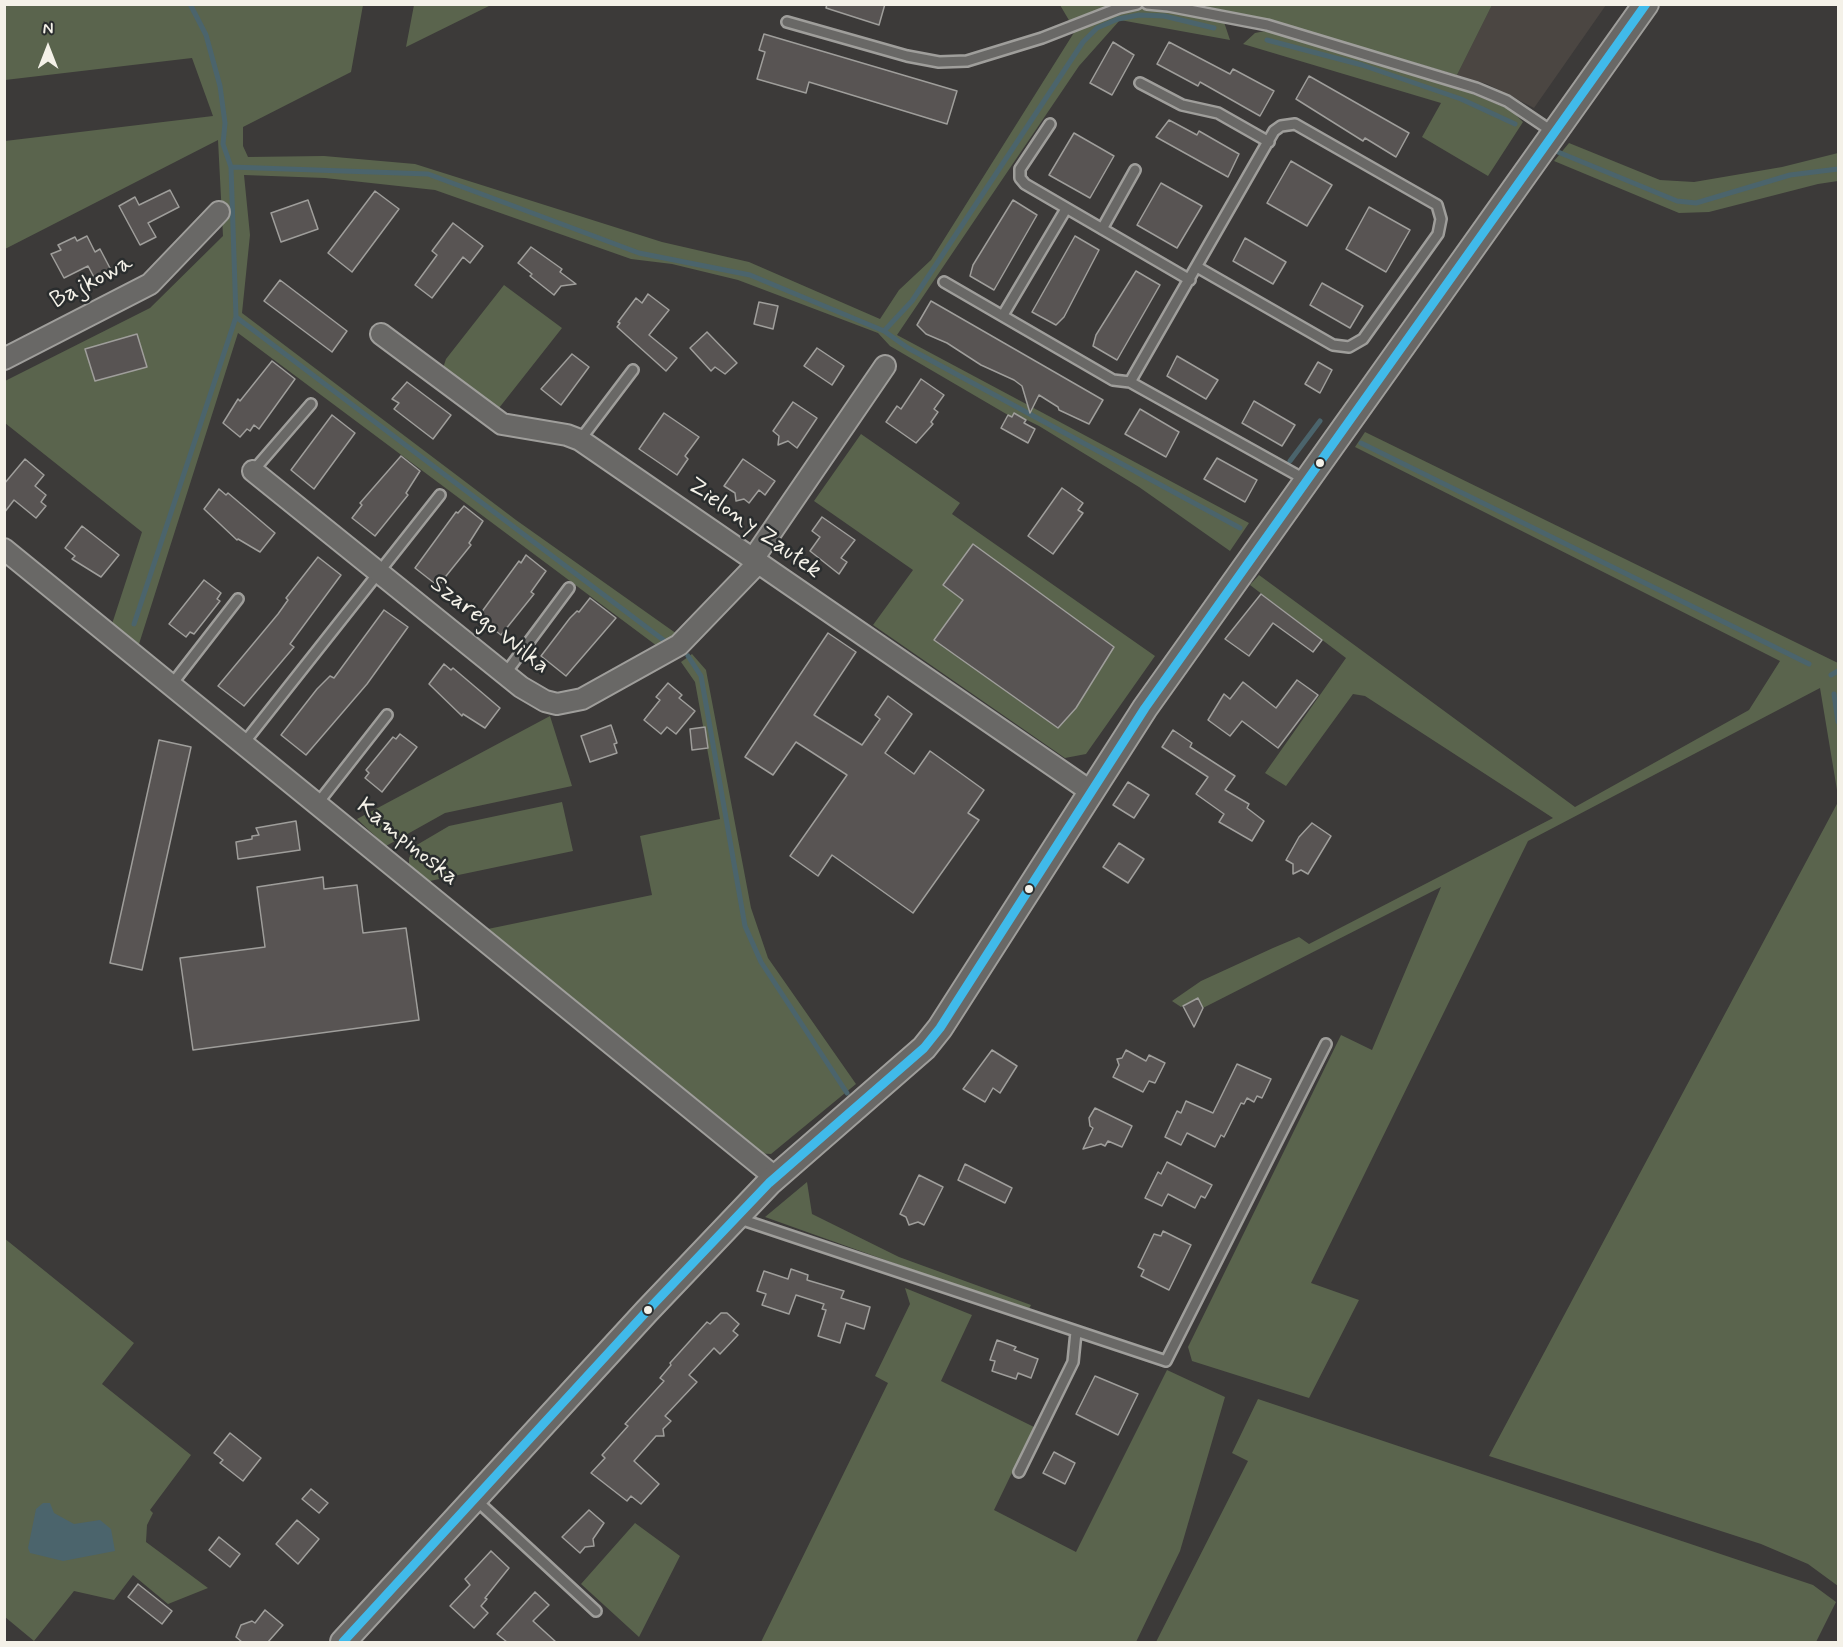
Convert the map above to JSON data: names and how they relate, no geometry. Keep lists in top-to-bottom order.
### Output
{
  "streets": {
    "street": [
      "Bajkowa",
      "Zielony Zaułek",
      "Szarego Wilka",
      "Kampinoska"
    ]
  },
  "crossings": [
    ["Zielony Zaułek", "Szarego Wilka"]
  ],
  "north": "top"
}
